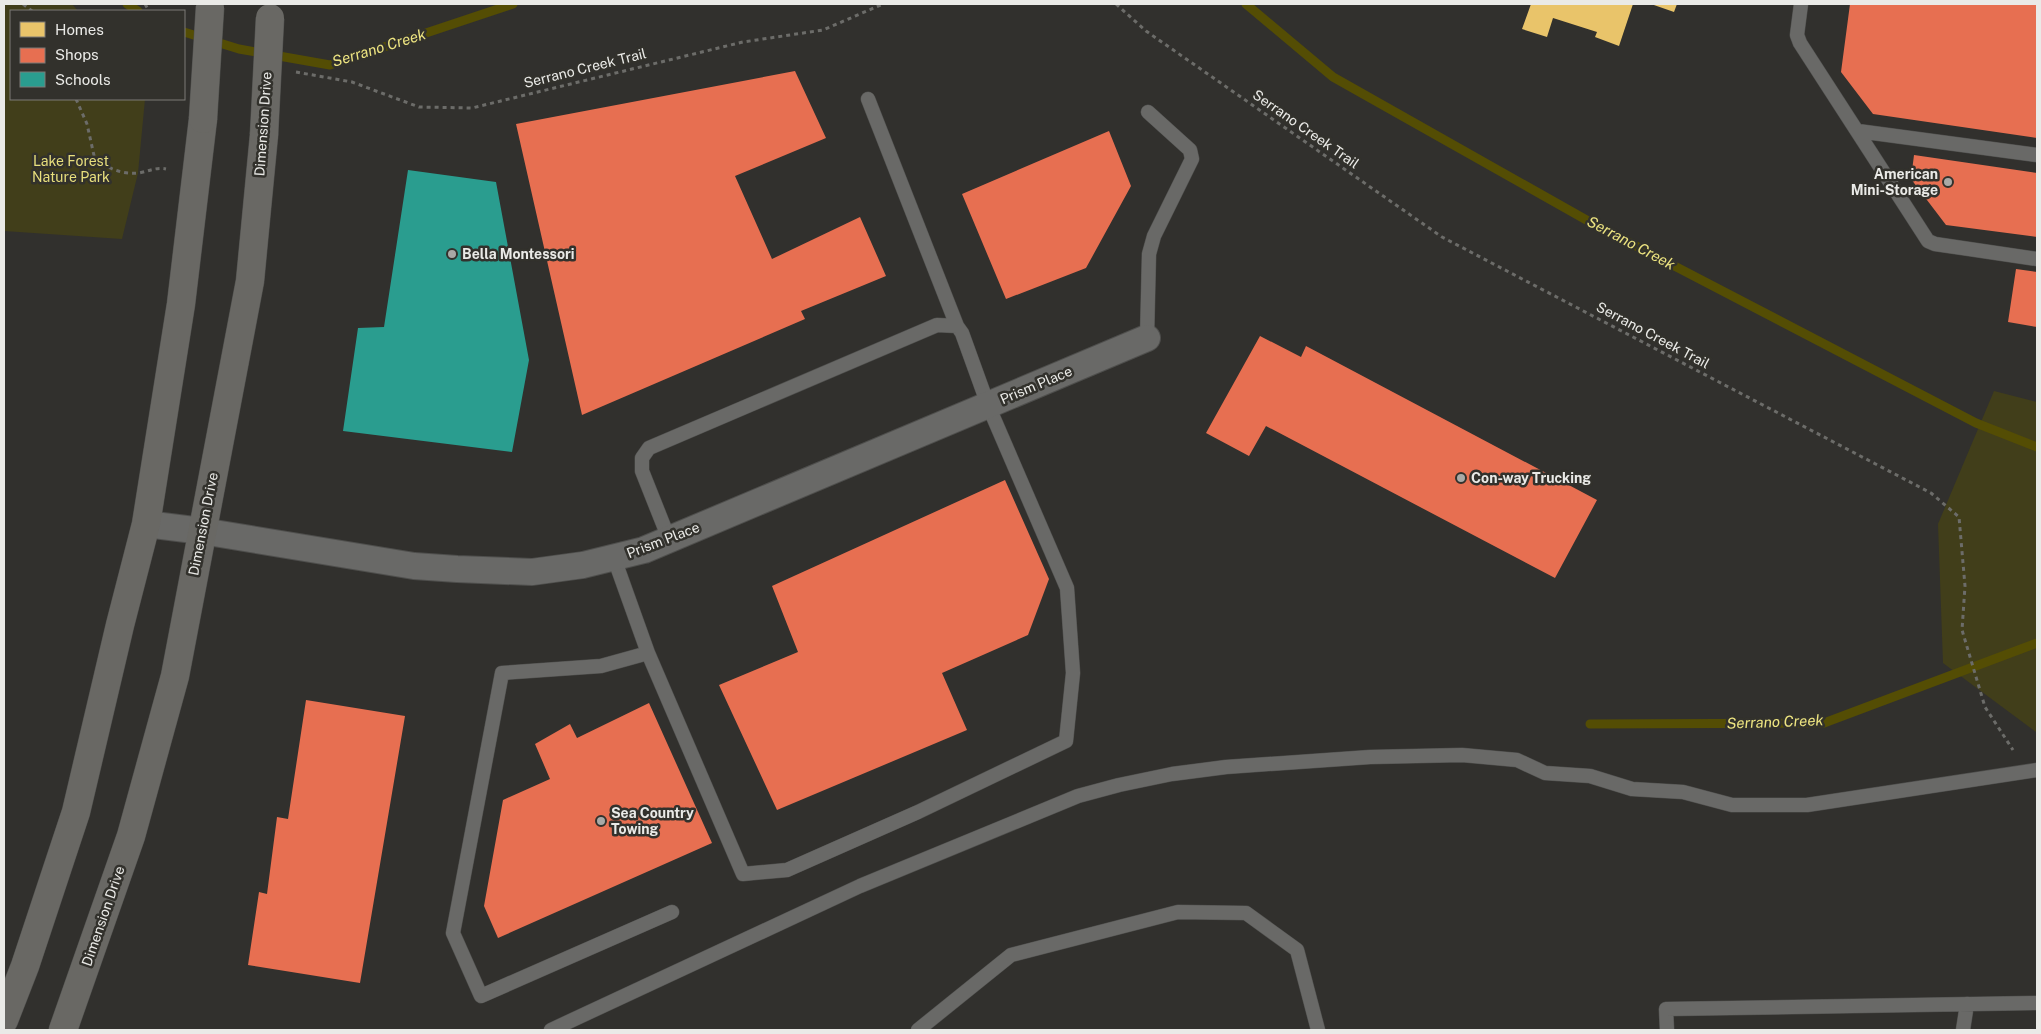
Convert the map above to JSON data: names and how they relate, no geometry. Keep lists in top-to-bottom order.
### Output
{
  "streets": {
    "main road": ["Dimension Drive"],
    "street": ["Prism Place"],
    "path": ["Serrano Creek Trail"]
  },
  "crossings": [
    ["Dimension Drive", "Prism Place"]
  ],
  "water": ["Serrano Creek"],
  "parks": ["Lake Forest Nature Park"],
  "places": [
    "American Mini-Storage",
    "Bella Montessori",
    "Con-way Trucking",
    "Sea Country Towing"
  ],
  "legend": ["Homes", "Shops", "Schools"]
}
